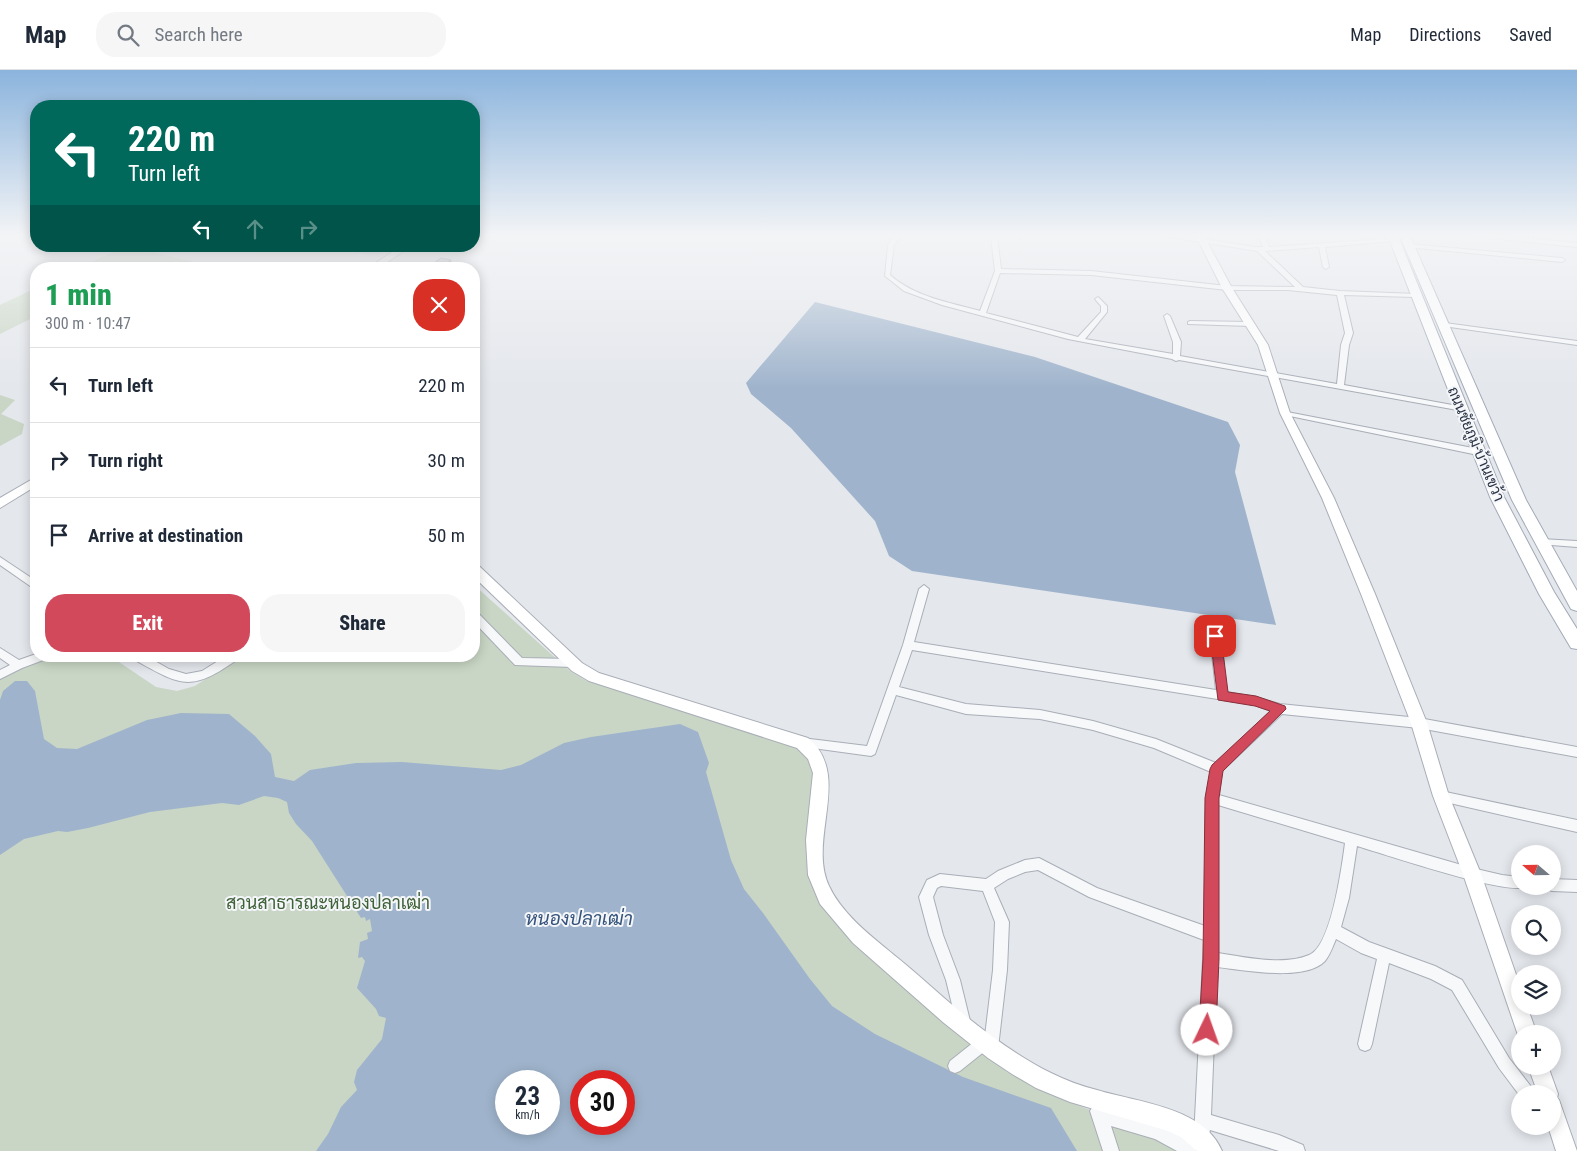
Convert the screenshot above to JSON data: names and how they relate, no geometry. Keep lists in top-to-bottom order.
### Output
{
  "streets": {
    "main road": ["ถนนชัยภูมิ-บ้านเขว้า"]
  },
  "water": ["หนองปลาเฒ่า"],
  "parks": ["สวนสาธารณะหนองปลาเฒ่า"],
  "north": "left",
  "page": {
    "header": "Map",
    "search": "Search here",
    "nav": ["Map", "Directions", "Saved"],
    "turn": ["220 m", "Turn left"],
    "heading": ["1 min", "300 m · 10:47"],
    "list": [
      {
        "name": "Turn left",
        "value": "220 m"
      },
      {
        "name": "Turn right",
        "value": "30 m"
      },
      {
        "name": "Arrive at destination",
        "value": "50 m"
      }
    ],
    "buttons": ["Exit", "Share"],
    "map_buttons": ["+", "−"],
    "speed": "23 km/h",
    "limit": "30"
  }
}
